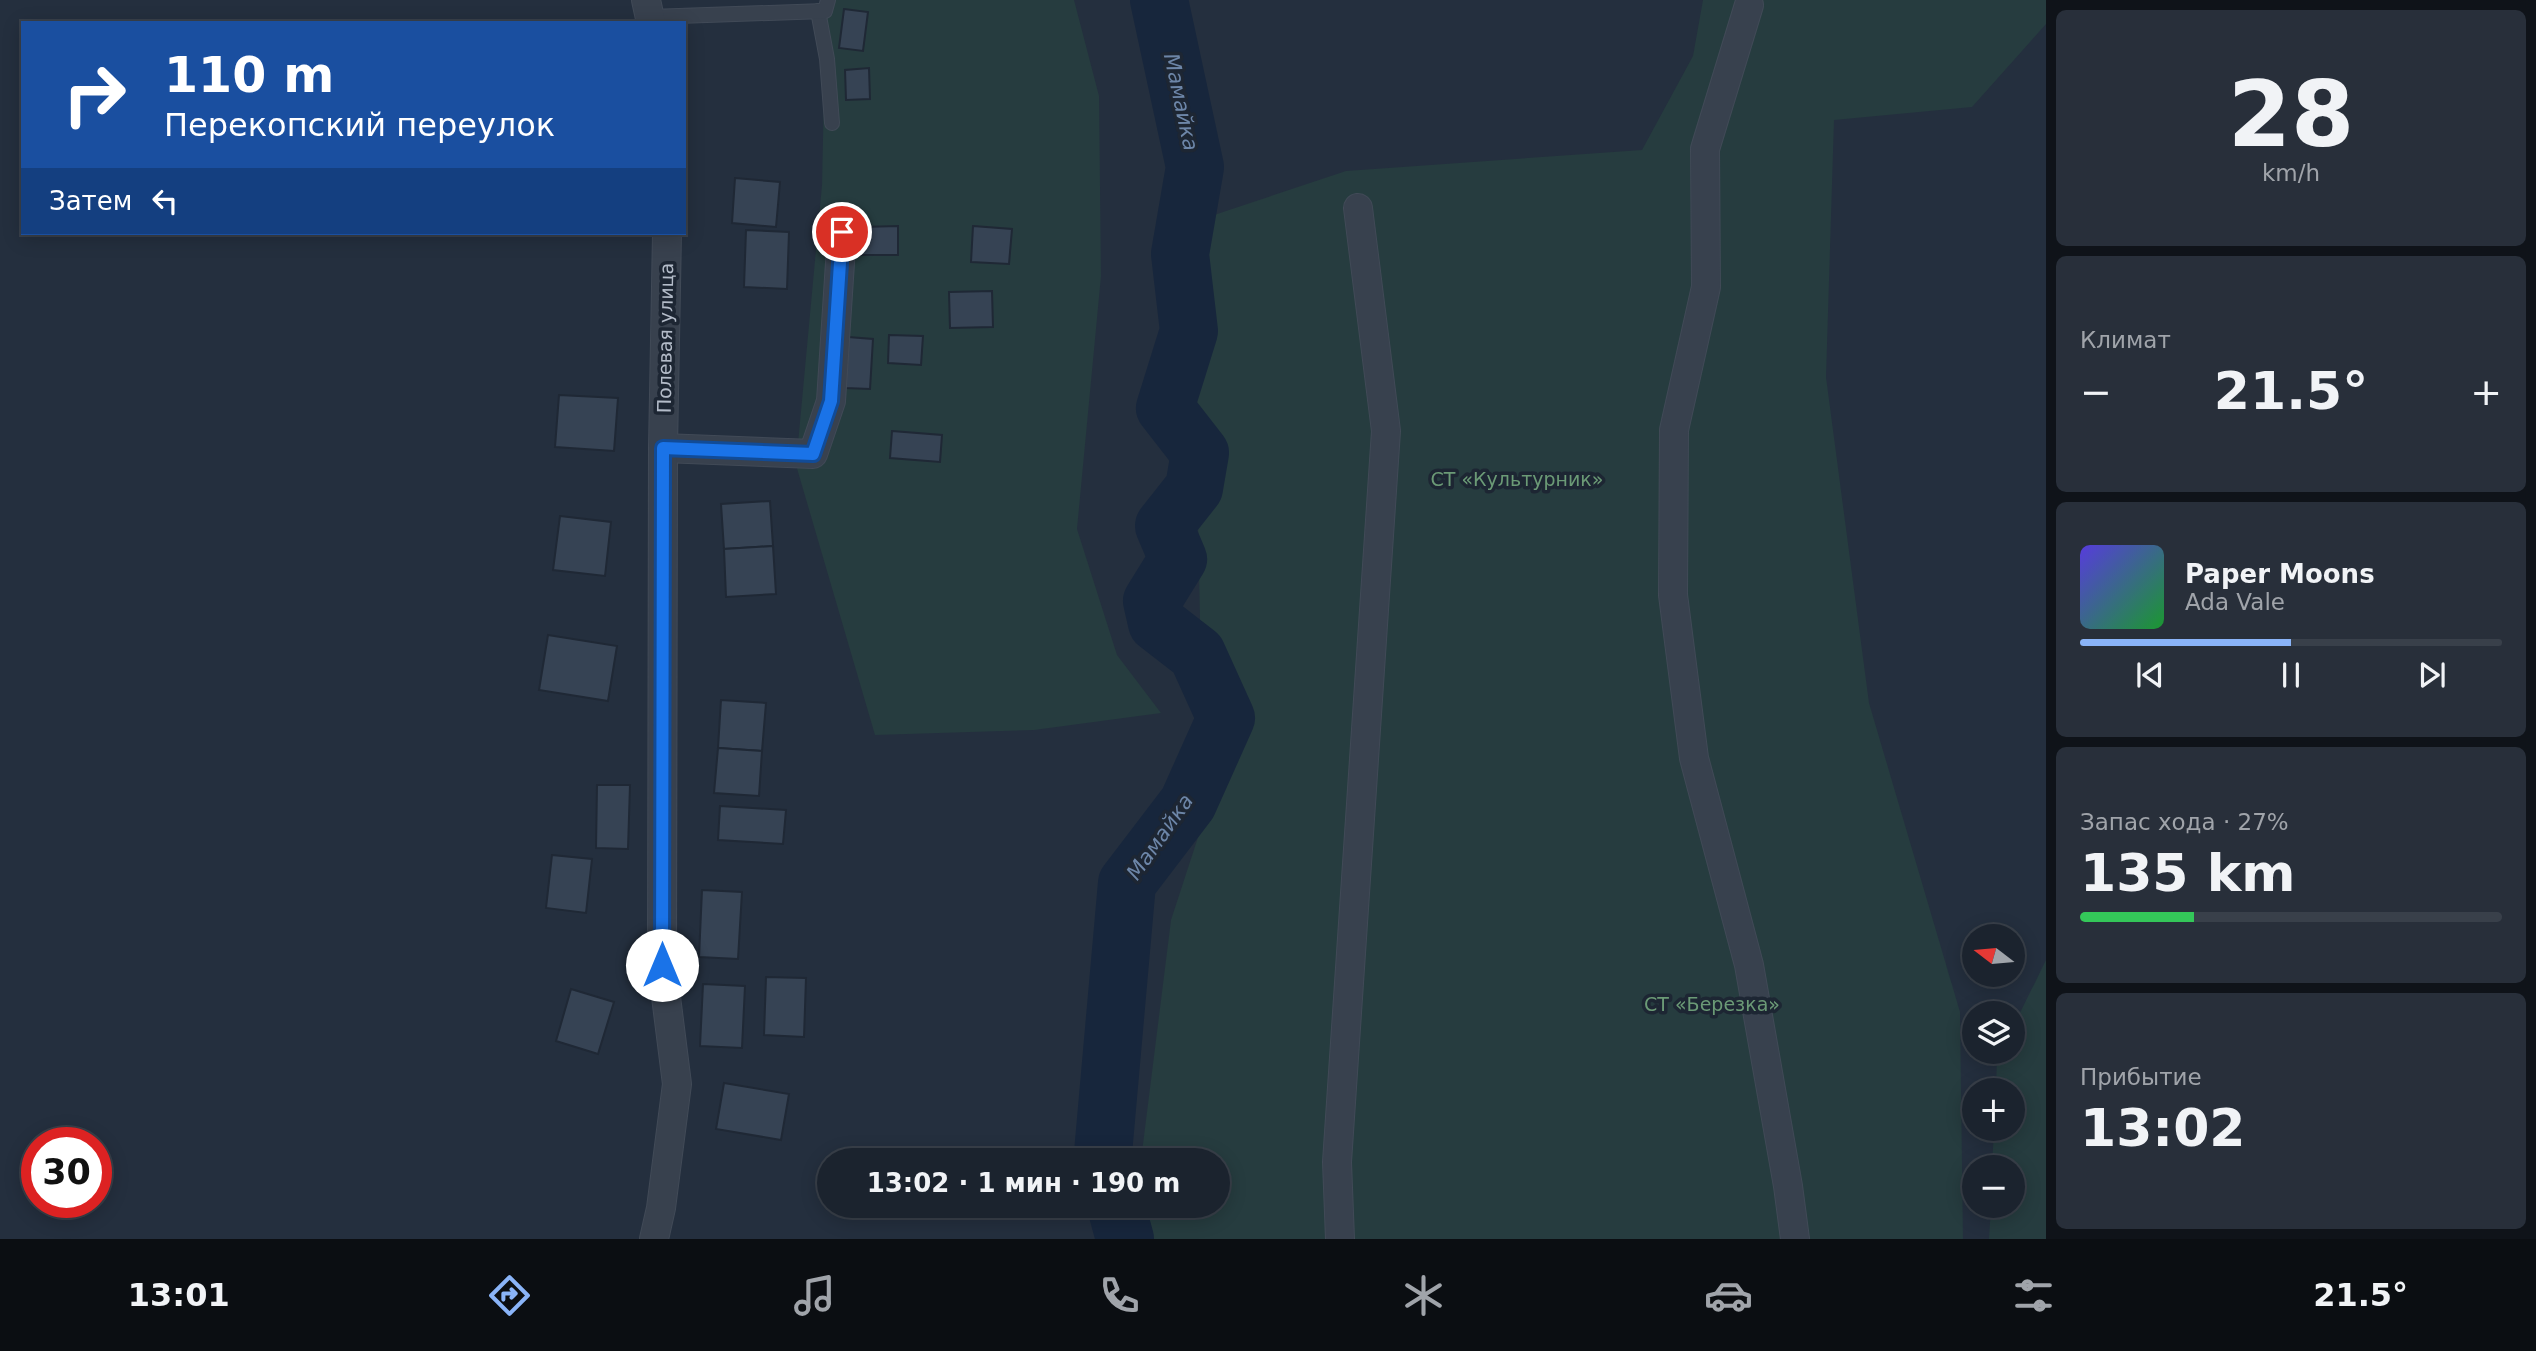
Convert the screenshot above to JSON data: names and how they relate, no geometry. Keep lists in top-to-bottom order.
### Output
{
  "streets": {
    "street": ["Полевая улица"]
  },
  "water": ["Мамайка"],
  "parks": ["СТ «Культурник»", "СТ «Березка»"],
  "north": "left",
  "page": {
    "tile": [
      ["28", "km/h"],
      "Климат",
      ["Запас хода · 27%", "135 km"],
      ["Прибытие", "13:02"]
    ],
    "turn": ["110 m", "Перекопский переулок"],
    "then": "Затем",
    "heat": ["−", "21.5°", "+"],
    "song": ["Paper Moons", "Ada Vale"],
    "map_buttons": ["+", "−"],
    "limit": "30",
    "trip": "13:02 · 1 мин · 190 m",
    "tabs": ["13:01", "21.5°"]
  }
}
